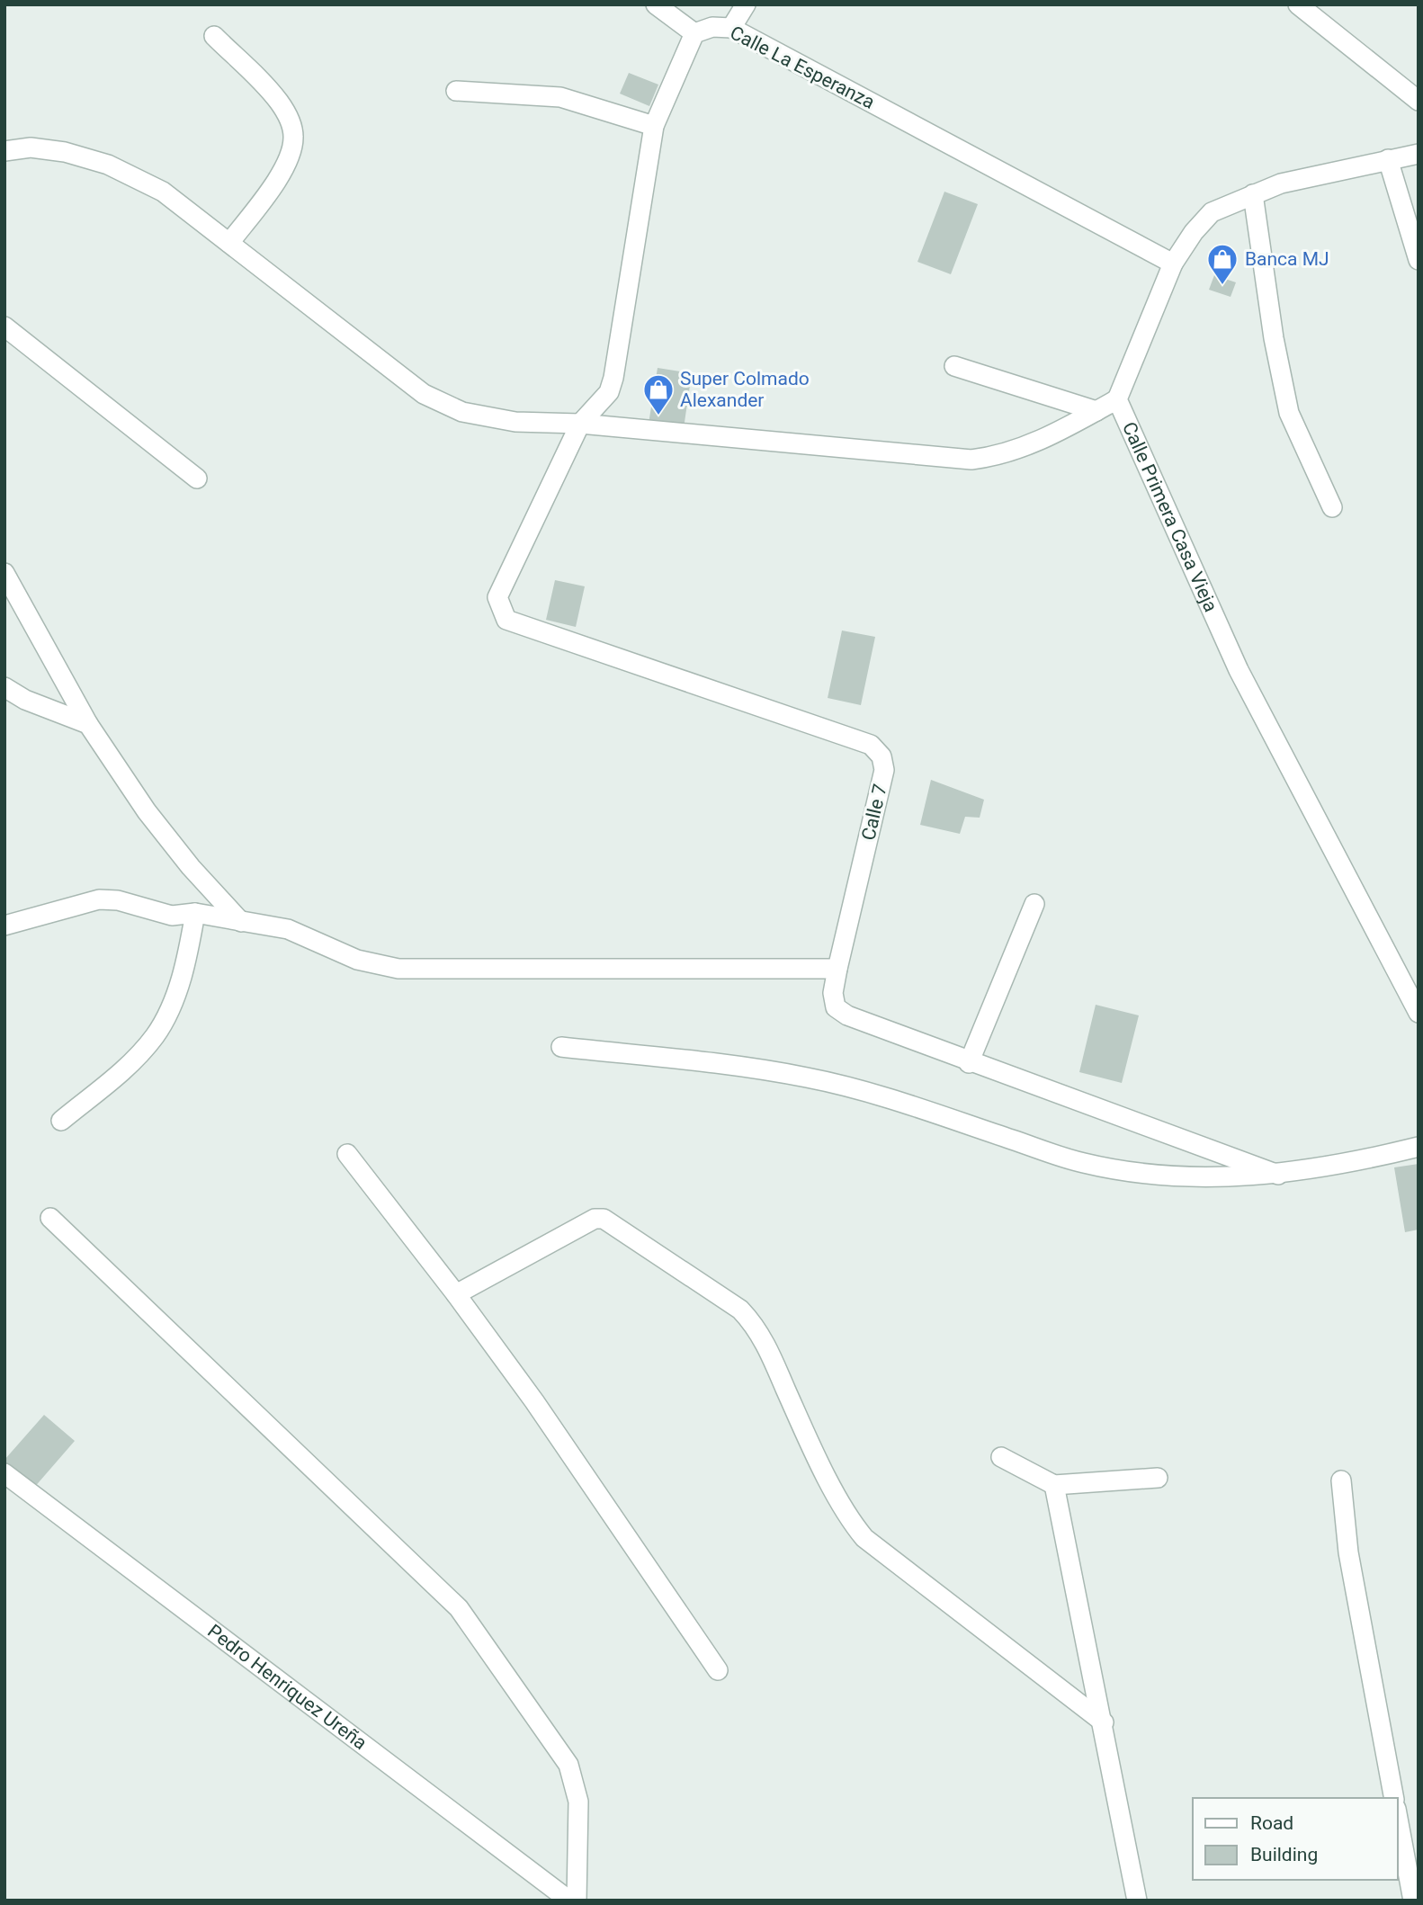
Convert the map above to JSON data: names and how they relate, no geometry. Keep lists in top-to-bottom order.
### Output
{
  "streets": {
    "street": [
      "Calle La Esperanza",
      "Calle Primera Casa Vieja",
      "Calle 7",
      "Pedro Henriquez Ureña"
    ]
  },
  "crossings": [
    ["Calle La Esperanza", "Calle Primera Casa Vieja"]
  ],
  "places": {
    "shop": ["Banca MJ", "Super Colmado Alexander"]
  },
  "legend": ["Road", "Building"]
}
